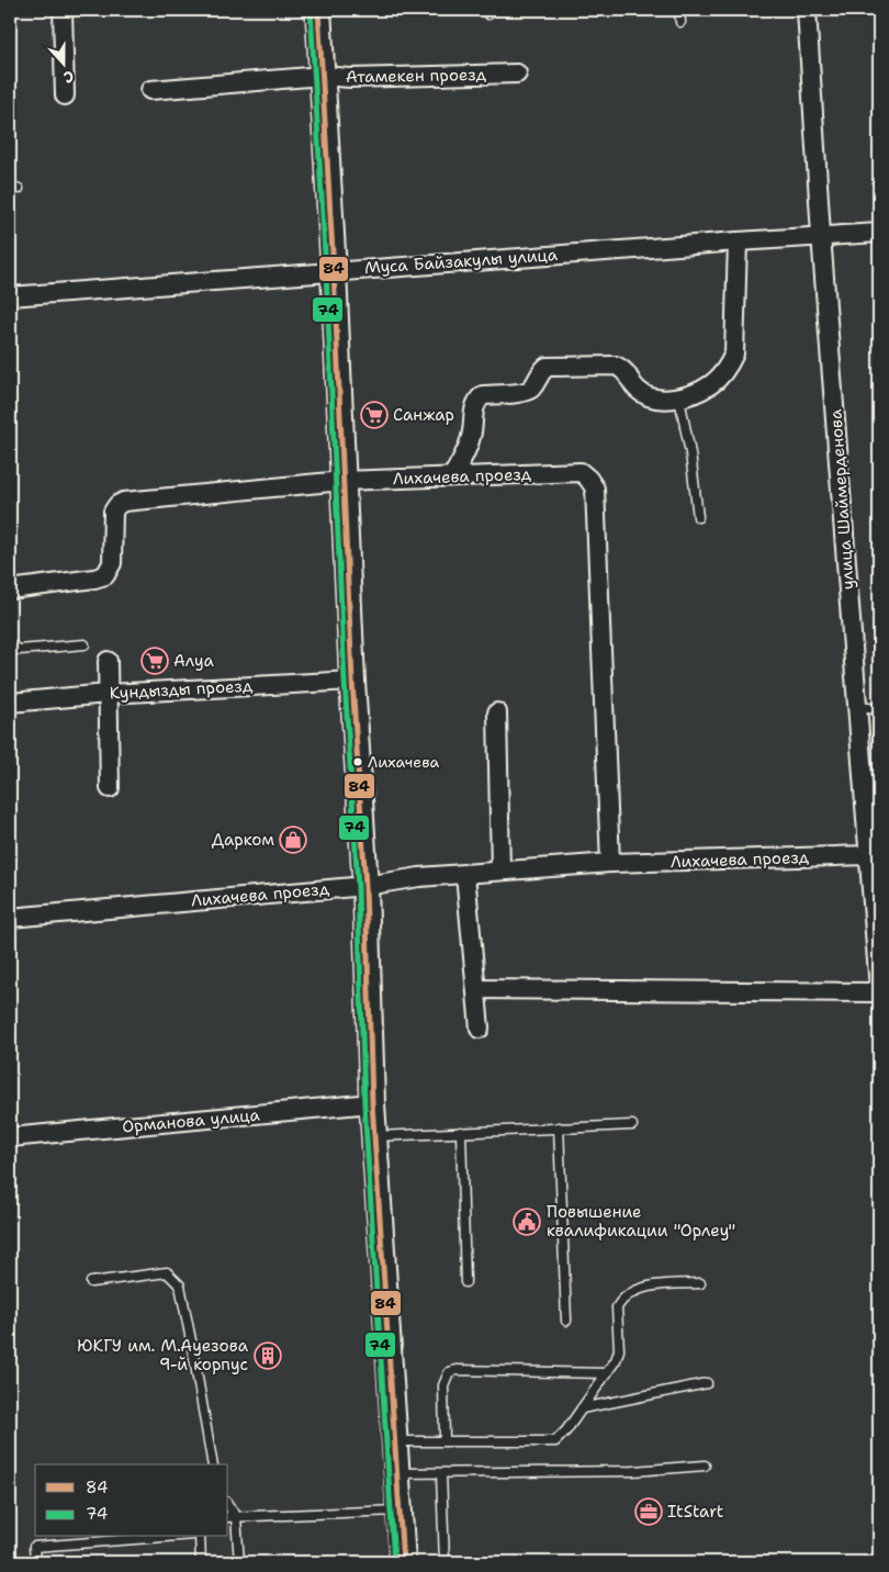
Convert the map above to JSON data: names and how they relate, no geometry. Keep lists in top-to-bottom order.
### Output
{
  "streets": {
    "street": [
      "Атамекен проезд",
      "Муса Байзакулы улица",
      "Лихачева проезд",
      "улица Шаймерденова",
      "Кундызды проезд",
      "Орманова улица"
    ]
  },
  "crossings": [
    ["Муса Байзакулы улица", "улица Шаймерденова"],
    ["Лихачева проезд", "улица Шаймерденова"]
  ],
  "places": {
    "supermarket": ["Санжар", "Алуа"],
    "other": ["Лихачева"],
    "shop": ["Дарком"],
    "public building": ["Повышение квалификации \"Орлеу\""],
    "building": ["ЮКГУ им. М.Ауезова 9-й корпус"],
    "office": ["ItStart"]
  },
  "lines": ["transit line 84", "transit line 74"],
  "legend": ["84", "74"],
  "north": "bottom"
}
